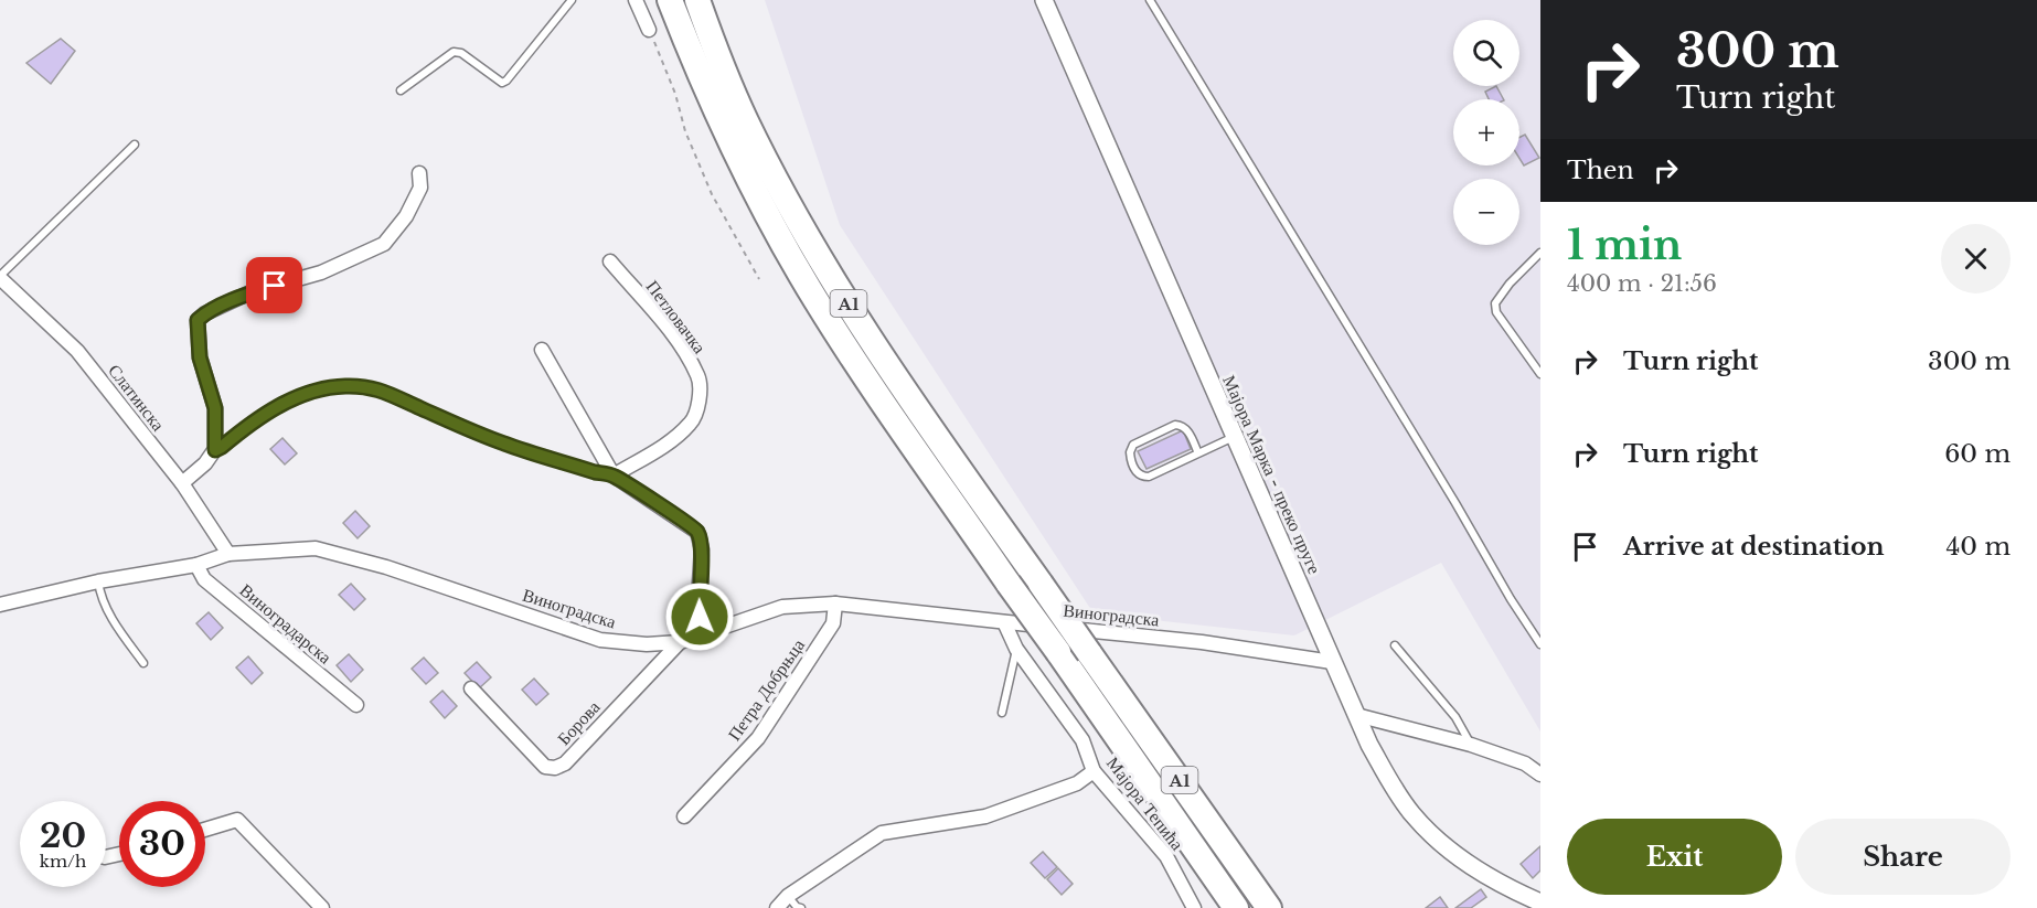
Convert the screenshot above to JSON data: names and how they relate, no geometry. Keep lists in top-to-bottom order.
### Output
{
  "streets": {
    "highway": ["A1"],
    "street": [
      "Петловачка",
      "Слатинска",
      "Мајора Марка - преко пруге",
      "Виноградска",
      "Виноградарска",
      "Петра Добрњца",
      "Борова",
      "Мајора Тепића"
    ]
  },
  "crossings": [
    ["Слатинска", "Виноградска"],
    ["Мајора Марка - преко пруге", "Виноградска"],
    ["Виноградска", "Виноградарска"],
    ["Виноградска", "Петра Добрњца"],
    ["Виноградска", "Борова"],
    ["Виноградска", "Мајора Тепића"]
  ],
  "page": {
    "turn": ["300 m", "Turn right"],
    "map_buttons": ["+", "−"],
    "then": "Then",
    "heading": ["1 min", "400 m · 21:56"],
    "list": [
      {
        "name": "Turn right",
        "value": "300 m"
      },
      {
        "name": "Turn right",
        "value": "60 m"
      },
      {
        "name": "Arrive at destination",
        "value": "40 m"
      }
    ],
    "speed": "20 km/h",
    "limit": "30",
    "buttons": ["Exit", "Share"]
  }
}
